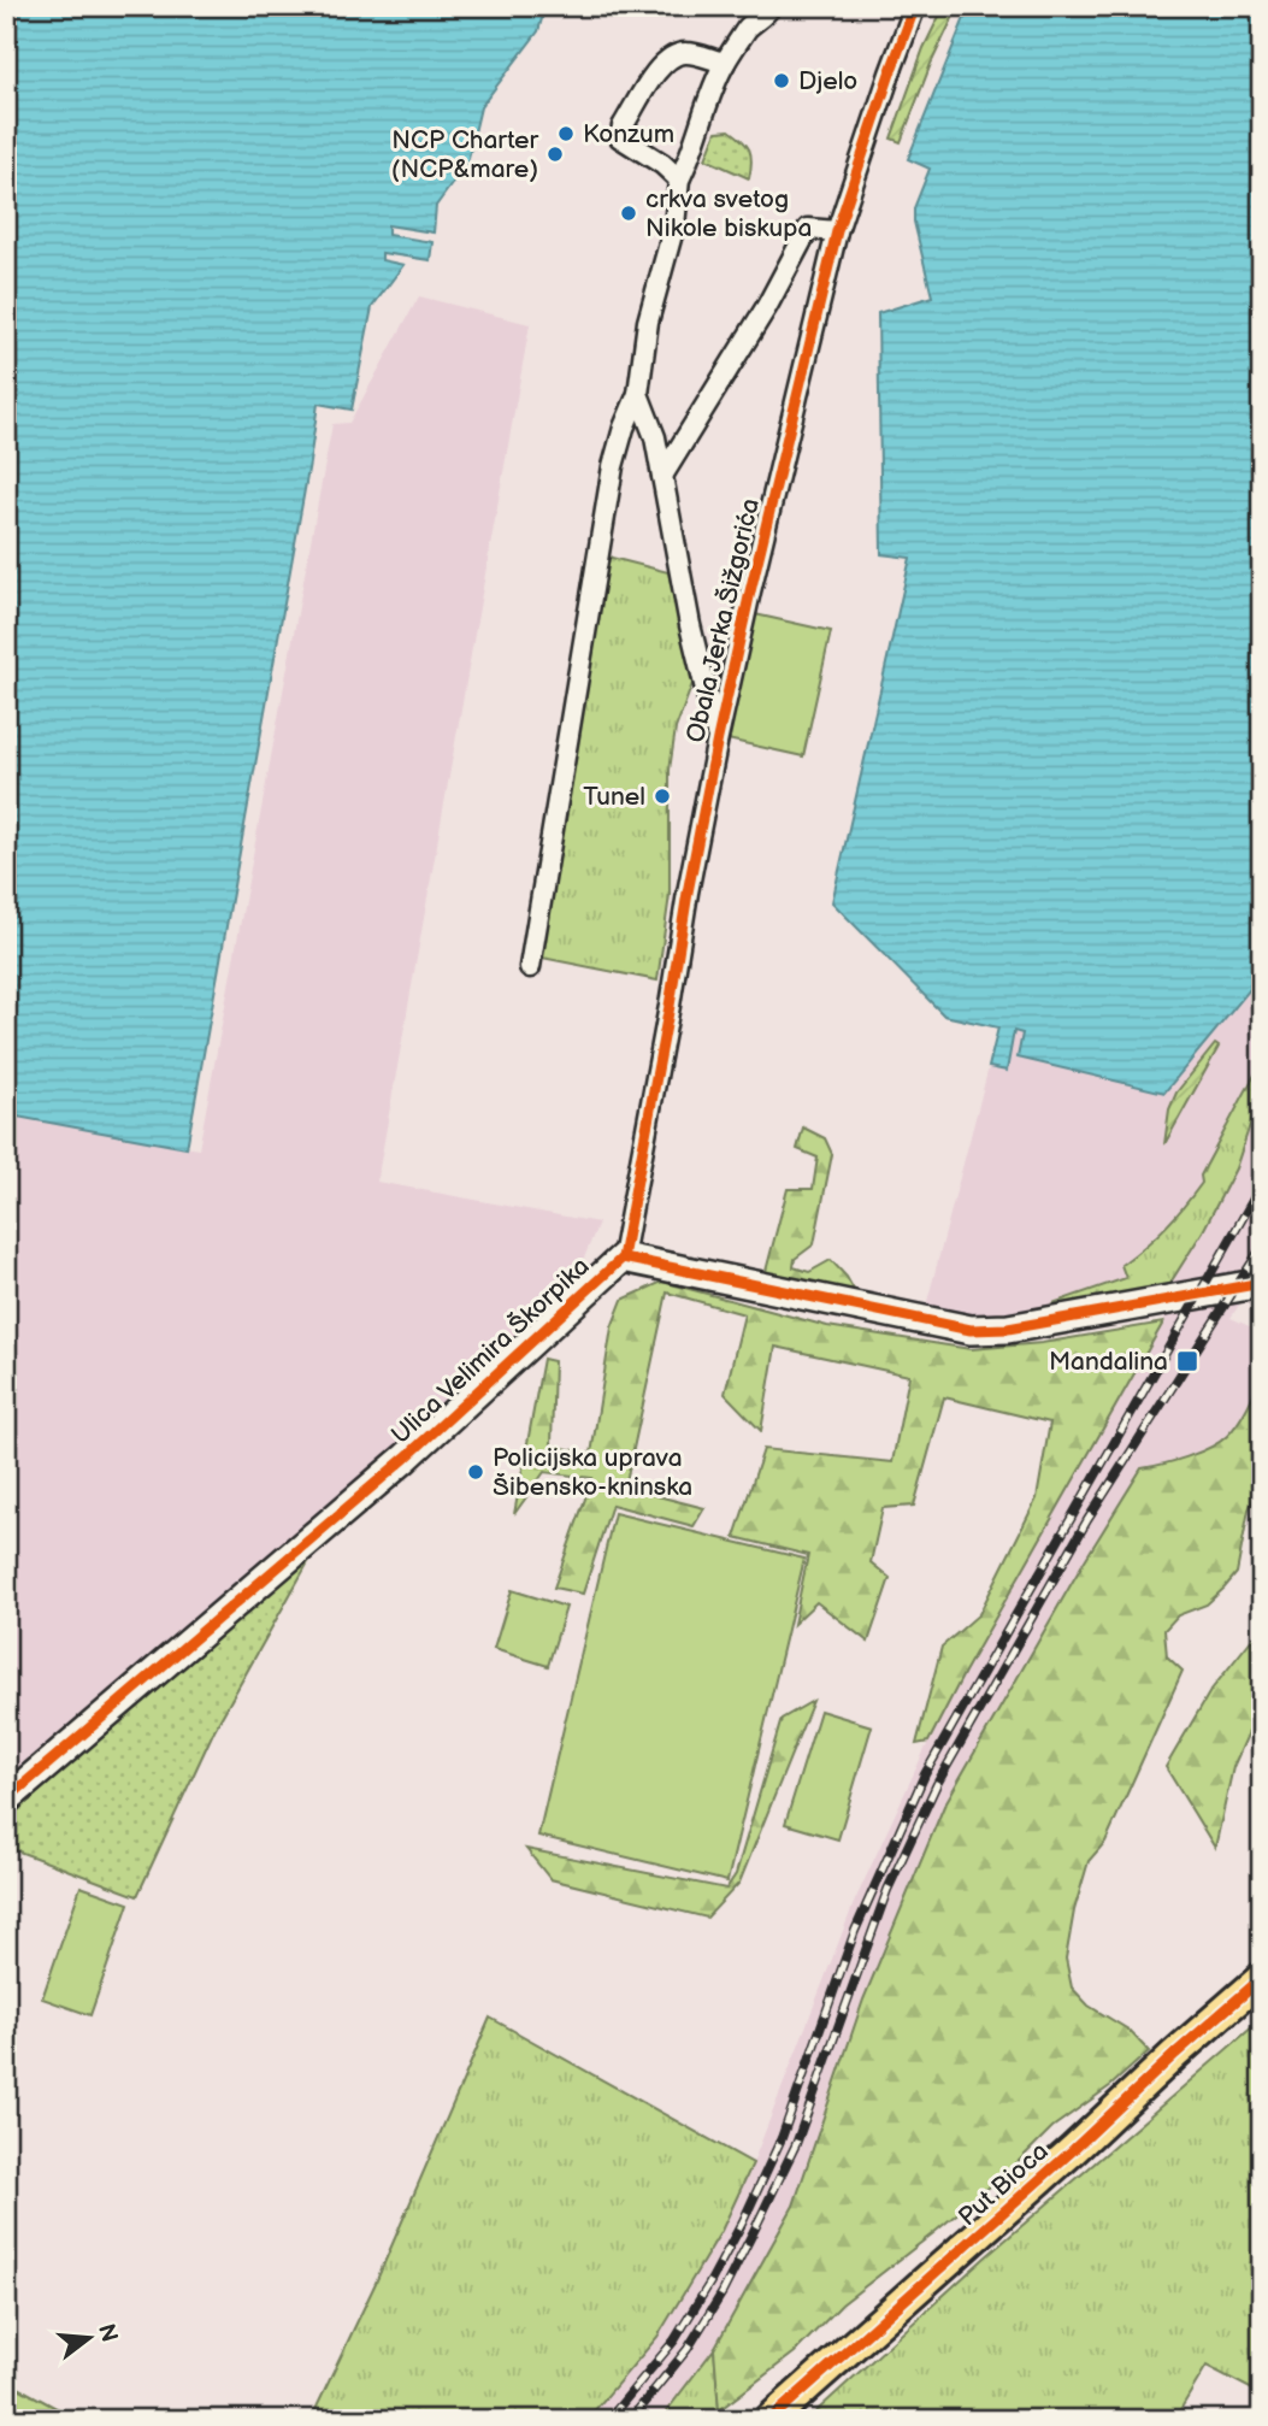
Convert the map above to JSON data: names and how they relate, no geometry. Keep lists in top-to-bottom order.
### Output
{
  "streets": {
    "main road": ["Put Bioca"],
    "street": ["Obala Jerka Šižgorića", "Ulica Velimira Škorpika"]
  },
  "crossings": [
    ["Obala Jerka Šižgorića", "Ulica Velimira Škorpika"]
  ],
  "places": {
    "other": [
      "Djelo",
      "Konzum",
      "NCP Charter (NCP&mare)",
      "crkva svetog Nikole biskupa",
      "Tunel",
      "Policijska uprava Šibensko-kninska"
    ],
    "transit": ["Mandalina"]
  },
  "north": "right"
}
